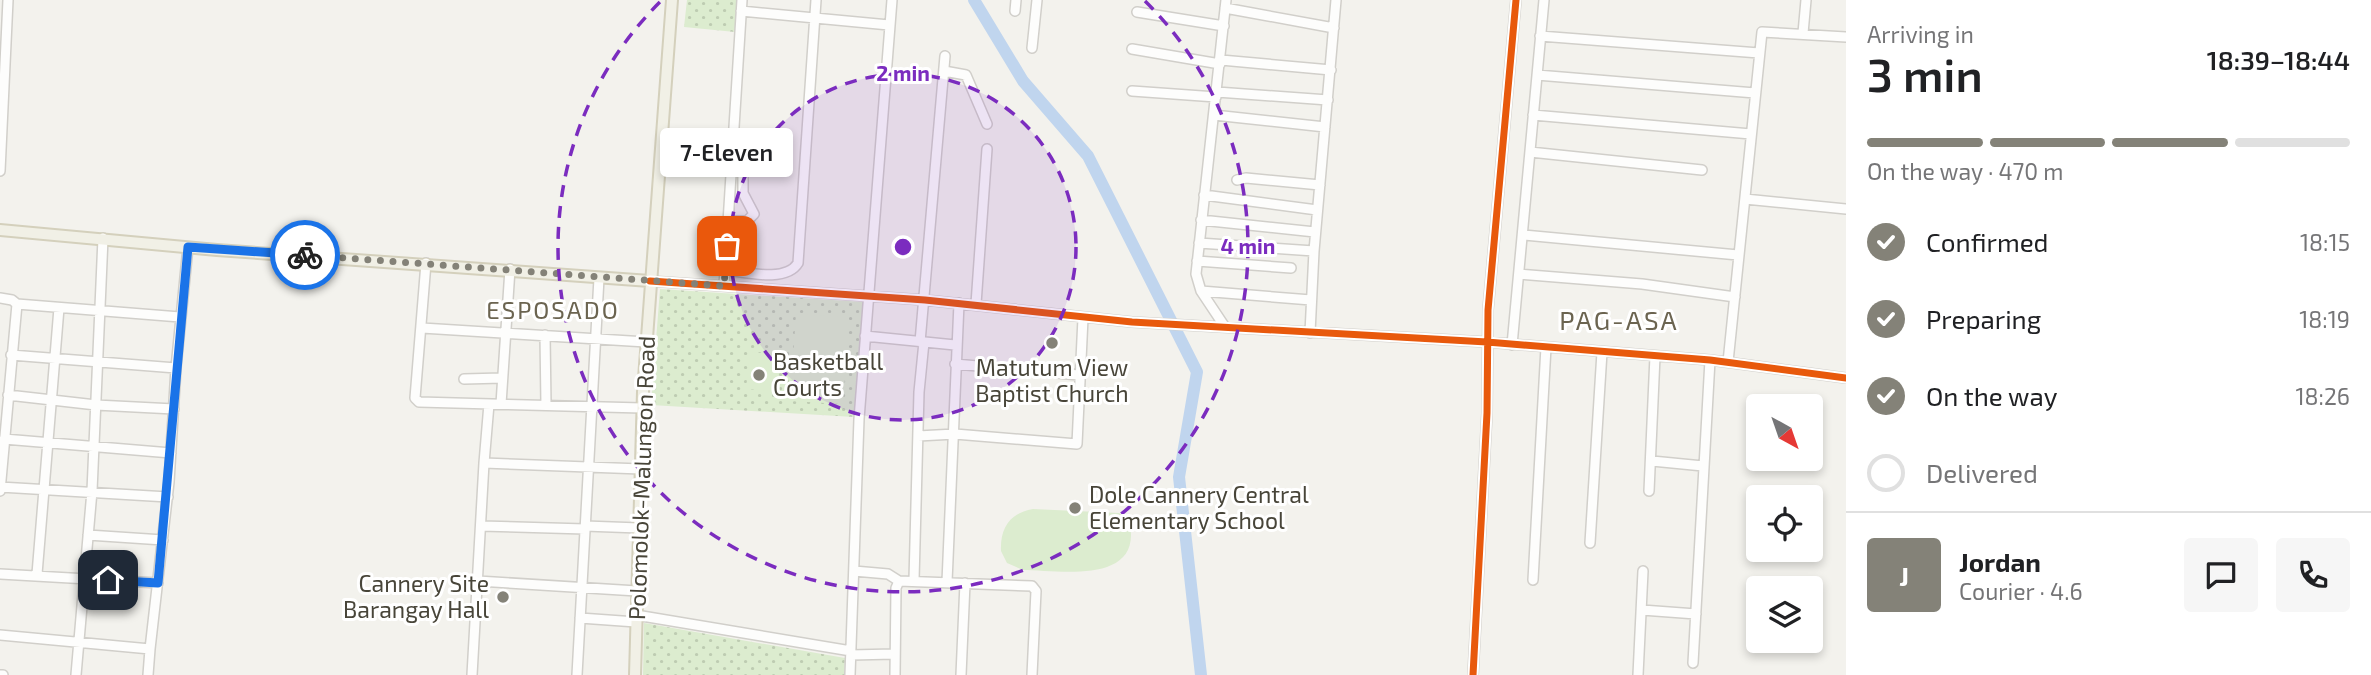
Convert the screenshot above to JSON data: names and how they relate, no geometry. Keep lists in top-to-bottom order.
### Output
{
  "streets": {
    "main road": ["Polomolok-Malungon Road"]
  },
  "districts": ["ESPOSADO", "PAG-ASA"],
  "places": [
    "7-Eleven",
    "Matutum View Baptist Church",
    "Basketball Courts",
    "Dole Cannery Central Elementary School",
    "Cannery Site Barangay Hall"
  ],
  "north": "bottom right",
  "page": {
    "heading": ["3 min", "Arriving in", "18:39–18:44"],
    "panel": ["Jordan", "Courier · 4.6"],
    "bar": "On the way · 470 m",
    "bubble": "7-Eleven",
    "list": [
      ["Confirmed", "18:15"],
      ["Preparing", "18:19"],
      ["On the way", "18:26"],
      "Delivered"
    ],
    "round": "J"
  },
  "rings": ["2 min", "4 min"]
}
